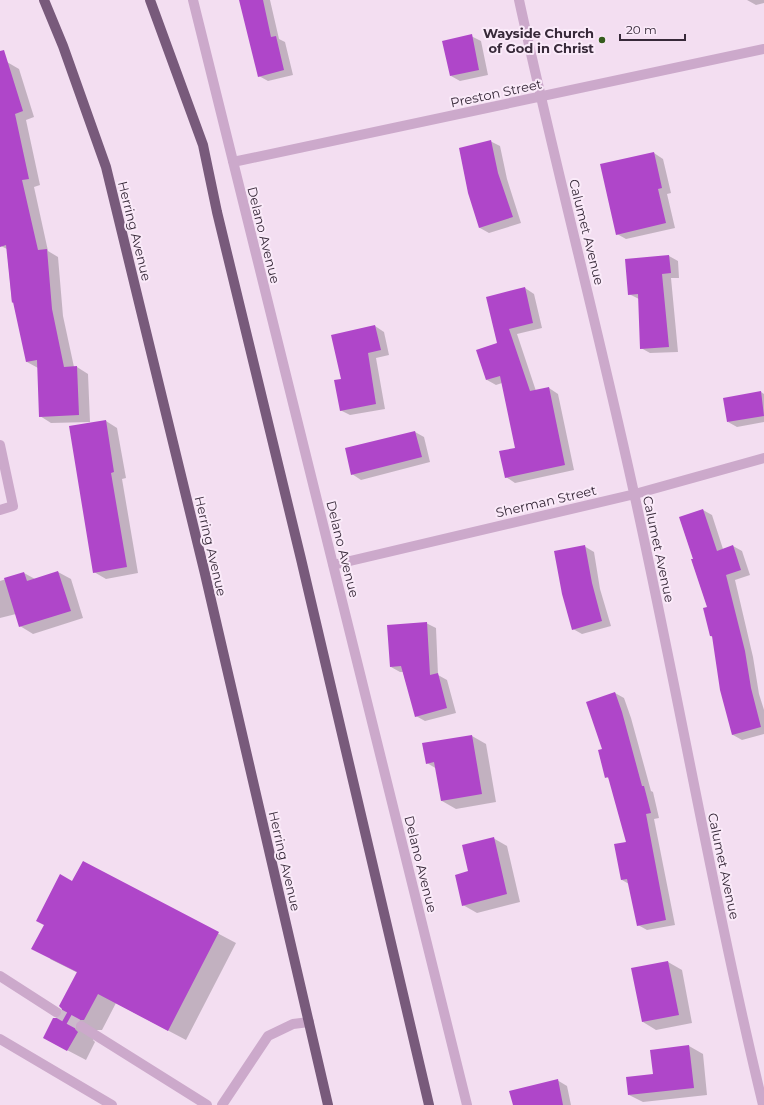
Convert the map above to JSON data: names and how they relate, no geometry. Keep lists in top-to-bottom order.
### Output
{
  "streets": {
    "main road": ["Herring Avenue"],
    "street": [
      "Preston Street",
      "Calumet Avenue",
      "Delano Avenue",
      "Sherman Street"
    ]
  },
  "crossings": [
    ["Preston Street", "Calumet Avenue"],
    ["Preston Street", "Delano Avenue"],
    ["Calumet Avenue", "Sherman Street"],
    ["Delano Avenue", "Sherman Street"]
  ],
  "places": ["Wayside Church of God in Christ"],
  "scale_bar": "20 m"
}
